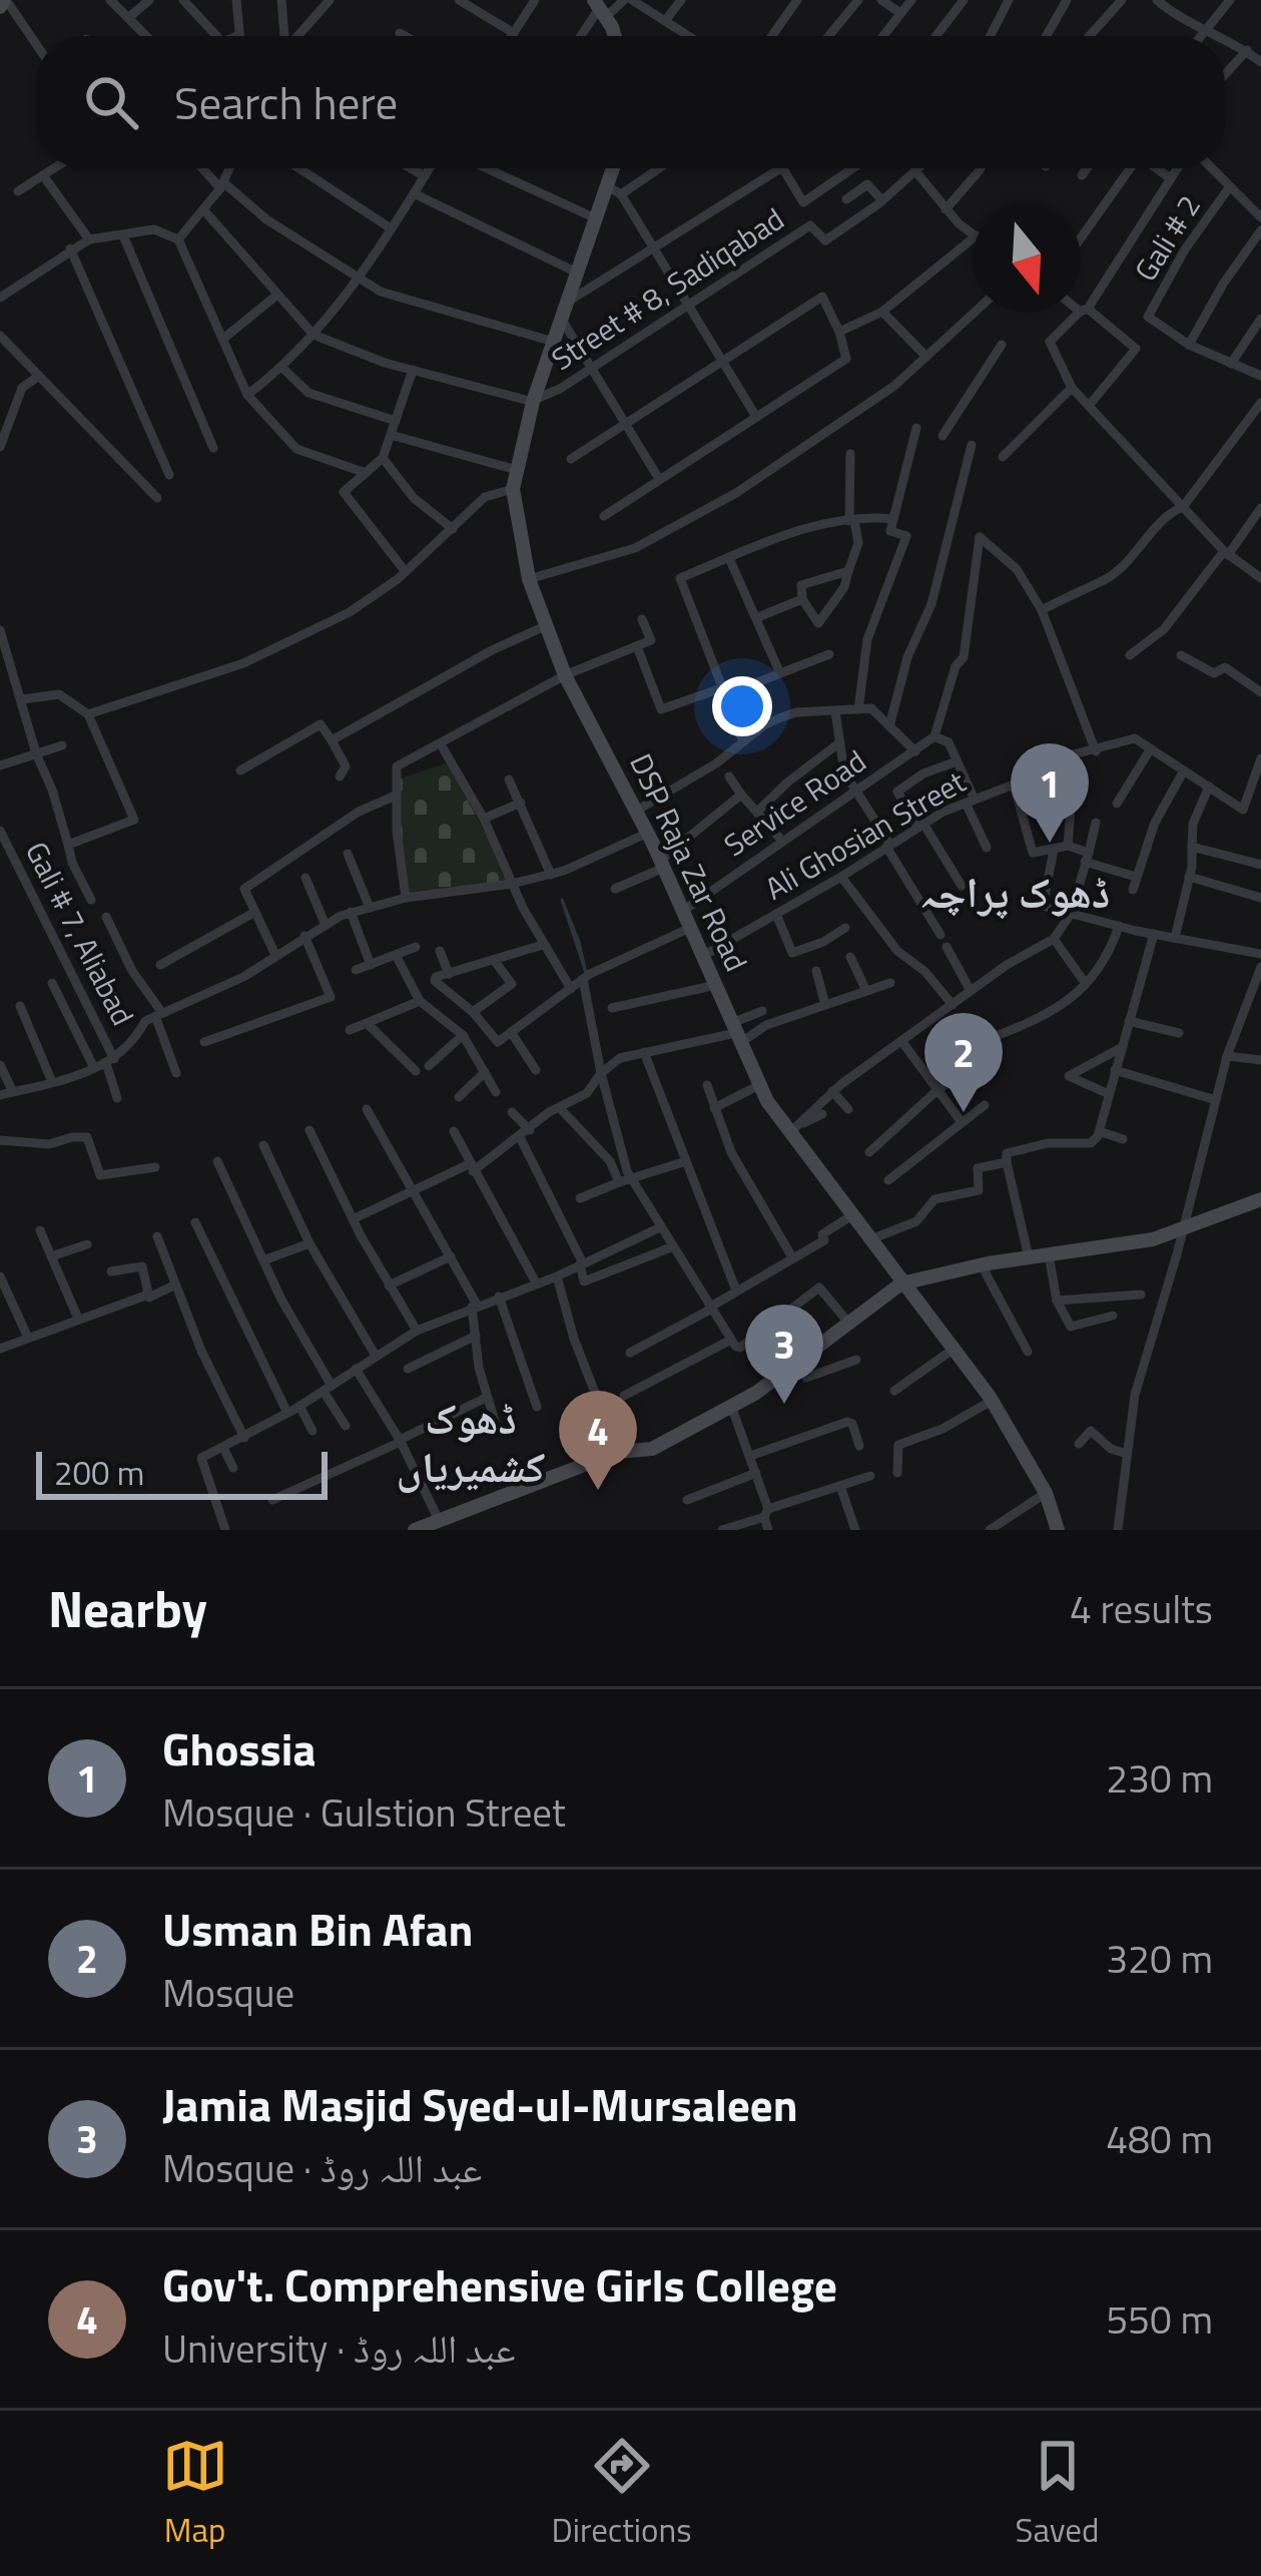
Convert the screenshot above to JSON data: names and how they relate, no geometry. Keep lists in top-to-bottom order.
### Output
{
  "streets": {
    "street": [
      "Gali # 2",
      "Street # 8, Sadiqabad",
      "Service Road",
      "Ali Ghosian Street",
      "DSP Raja Zar Road",
      "Gali # 7, Aliabad"
    ]
  },
  "crossings": [
    ["Street # 8, Sadiqabad", "DSP Raja Zar Road"],
    ["Service Road", "DSP Raja Zar Road"],
    ["Ali Ghosian Street", "DSP Raja Zar Road"]
  ],
  "districts": ["ڈھوک پراچہ", "ڈھوک کشمیریاں"],
  "scale_bar": "200 m",
  "north": "bottom",
  "page": {
    "search": "Search here",
    "pins": [
      "1",
      "2",
      "3",
      "4"
    ],
    "scale": "200 m",
    "heading": ["Nearby", "4 results"],
    "list": [
      {
        "mark": "1",
        "name": "Ghossia",
        "note": "Mosque · Gulstion Street",
        "value": "230 m"
      },
      {
        "mark": "2",
        "name": "Usman Bin Afan",
        "note": "Mosque",
        "value": "320 m"
      },
      {
        "mark": "3",
        "name": "Jamia Masjid Syed-ul-Mursaleen",
        "note": "Mosque · عبد اللہ روڈ",
        "value": "480 m"
      },
      {
        "mark": "4",
        "name": "Gov't. Comprehensive Girls College",
        "note": "University · عبد اللہ روڈ",
        "value": "550 m"
      }
    ],
    "nav": ["Map", "Directions", "Saved"]
  }
}
